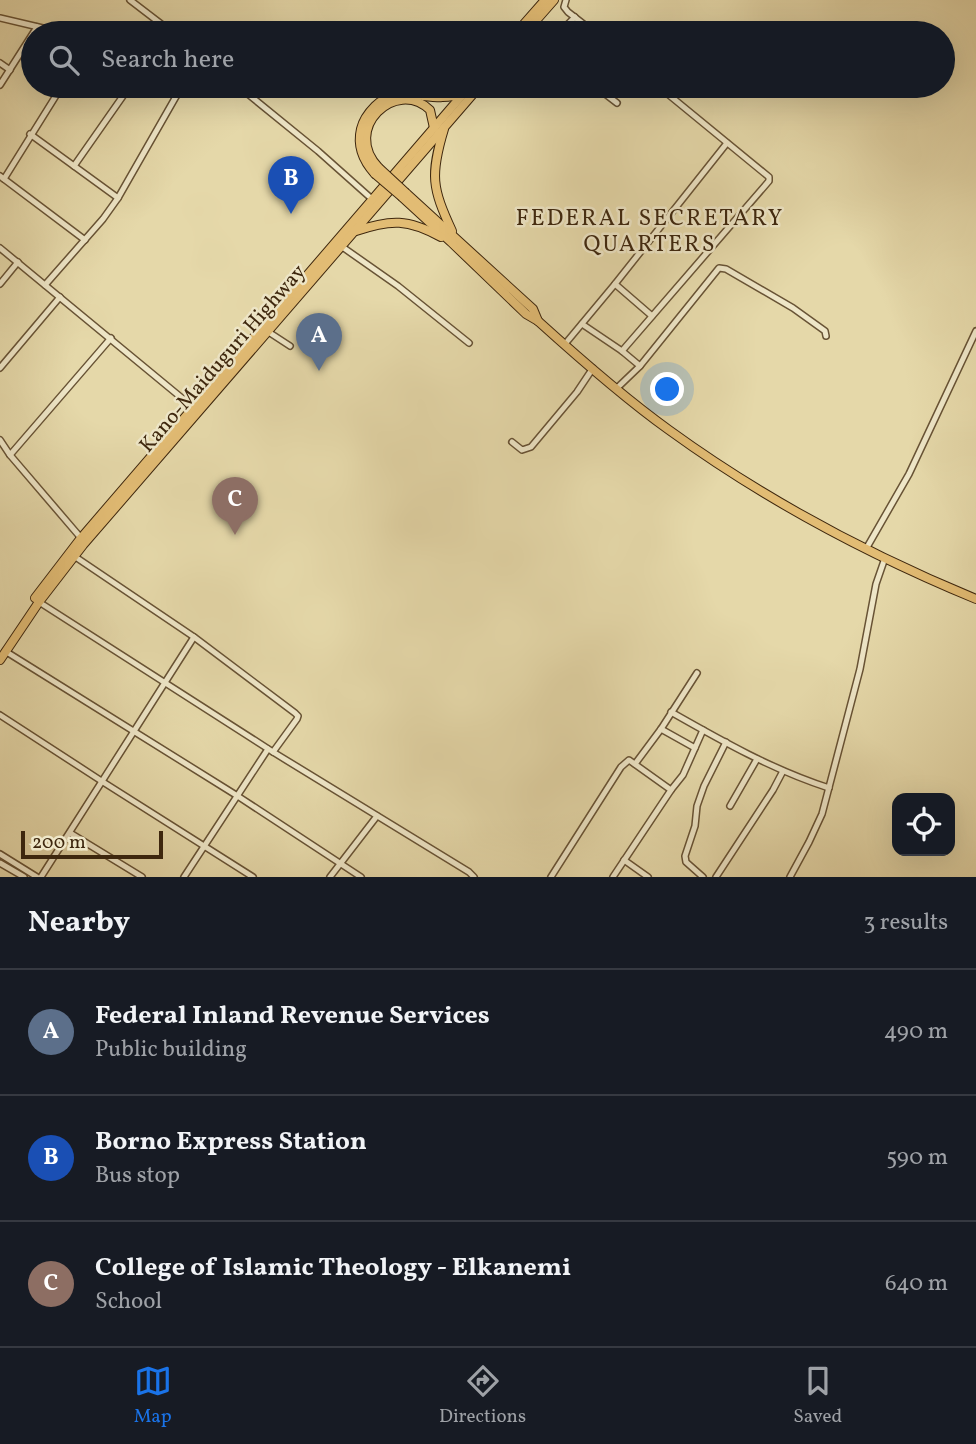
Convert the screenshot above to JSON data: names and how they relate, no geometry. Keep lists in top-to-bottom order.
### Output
{
  "streets": {
    "highway": ["Kano-Maiduguri Highway"]
  },
  "districts": ["FEDERAL SECRETARY QUARTERS"],
  "scale_bar": "200 m",
  "page": {
    "search": "Search here",
    "pins": ["B", "A", "C"],
    "scale": "200 m",
    "heading": ["Nearby", "3 results"],
    "list": [
      {
        "mark": "A",
        "name": "Federal Inland Revenue Services",
        "note": "Public building",
        "value": "490 m"
      },
      {
        "mark": "B",
        "name": "Borno Express Station",
        "note": "Bus stop",
        "value": "590 m"
      },
      {
        "mark": "C",
        "name": "College of Islamic Theology - Elkanemi",
        "note": "School",
        "value": "640 m"
      }
    ],
    "nav": ["Map", "Directions", "Saved"]
  }
}
